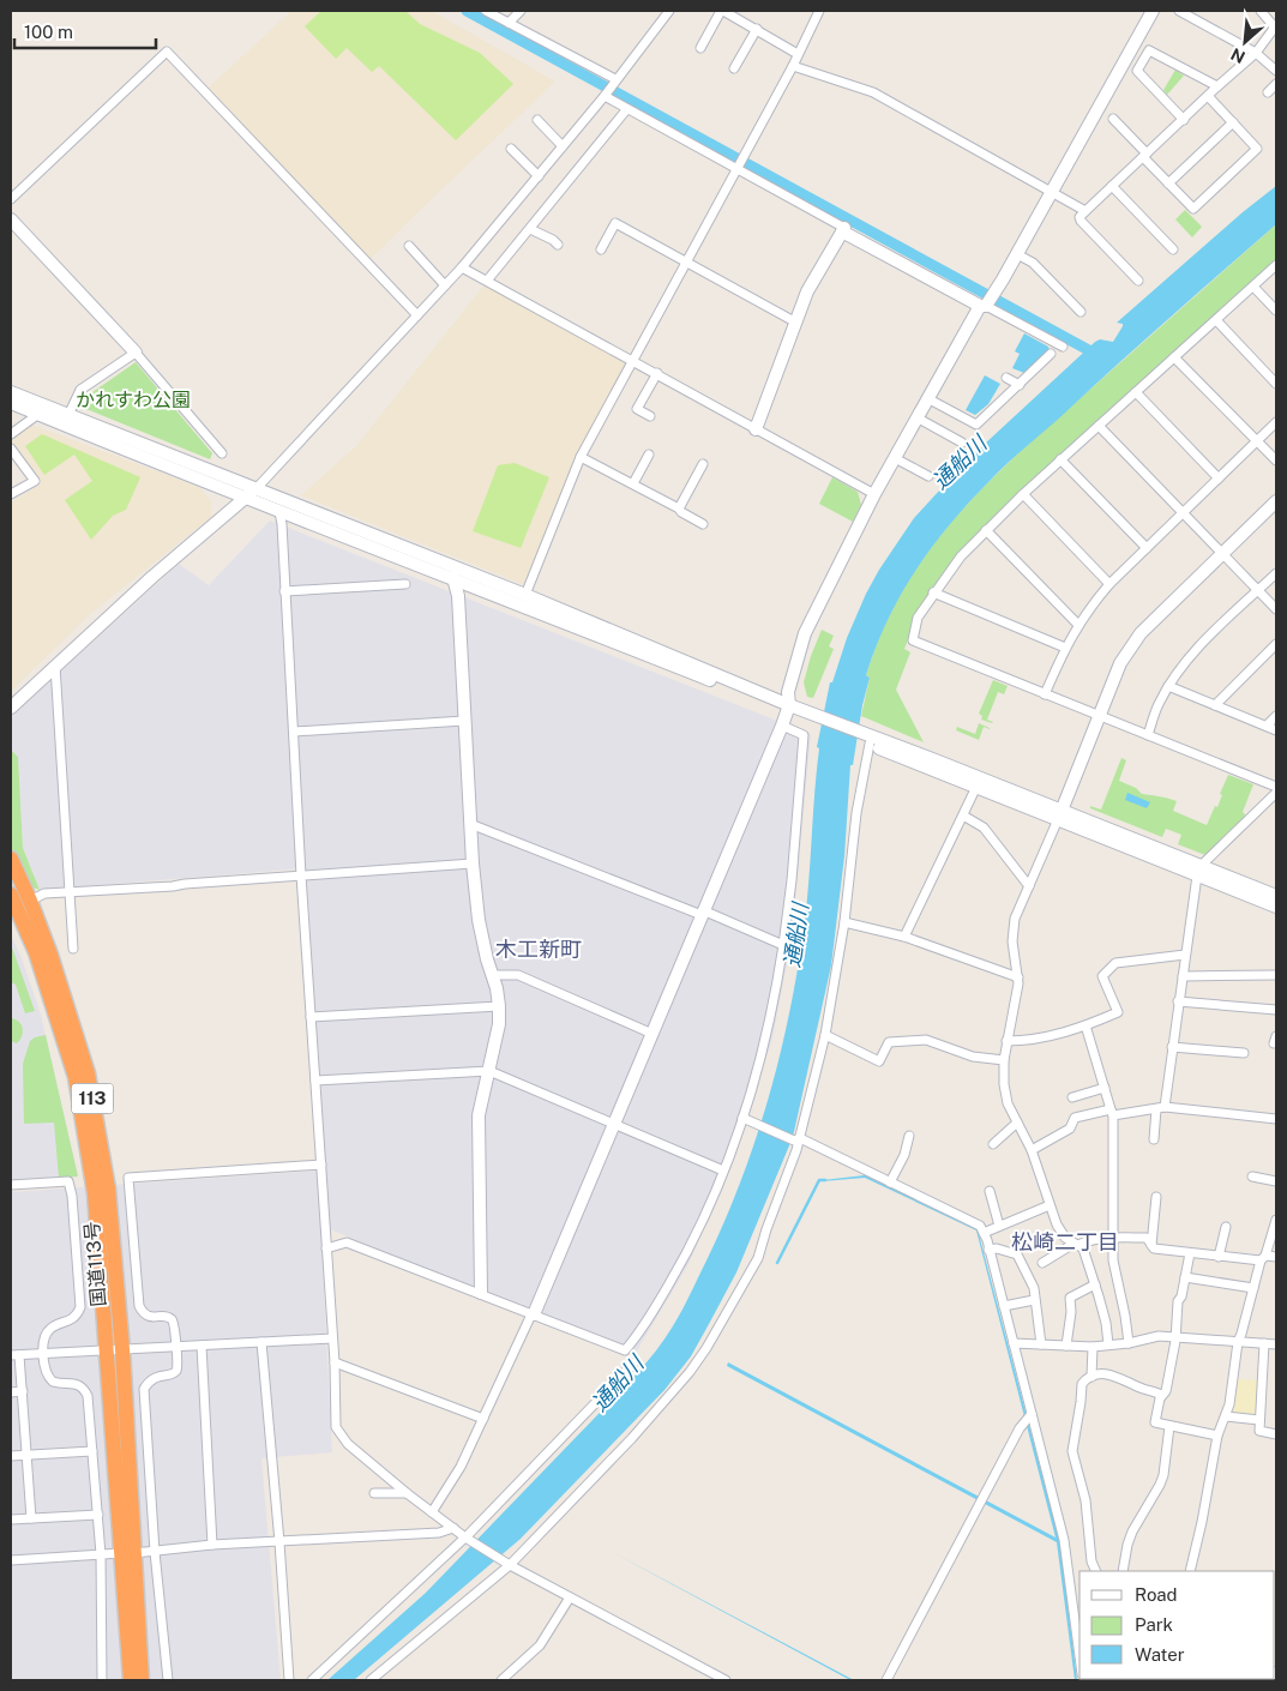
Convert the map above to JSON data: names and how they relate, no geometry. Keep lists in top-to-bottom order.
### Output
{
  "streets": {
    "highway": ["113", "国道113号"]
  },
  "districts": ["木工新町", "松崎二丁目"],
  "water": ["通船川"],
  "parks": ["かれすわ公園"],
  "legend": ["Road", "Park", "Water"],
  "scale_bar": "100 m",
  "north": "bottom left"
}
